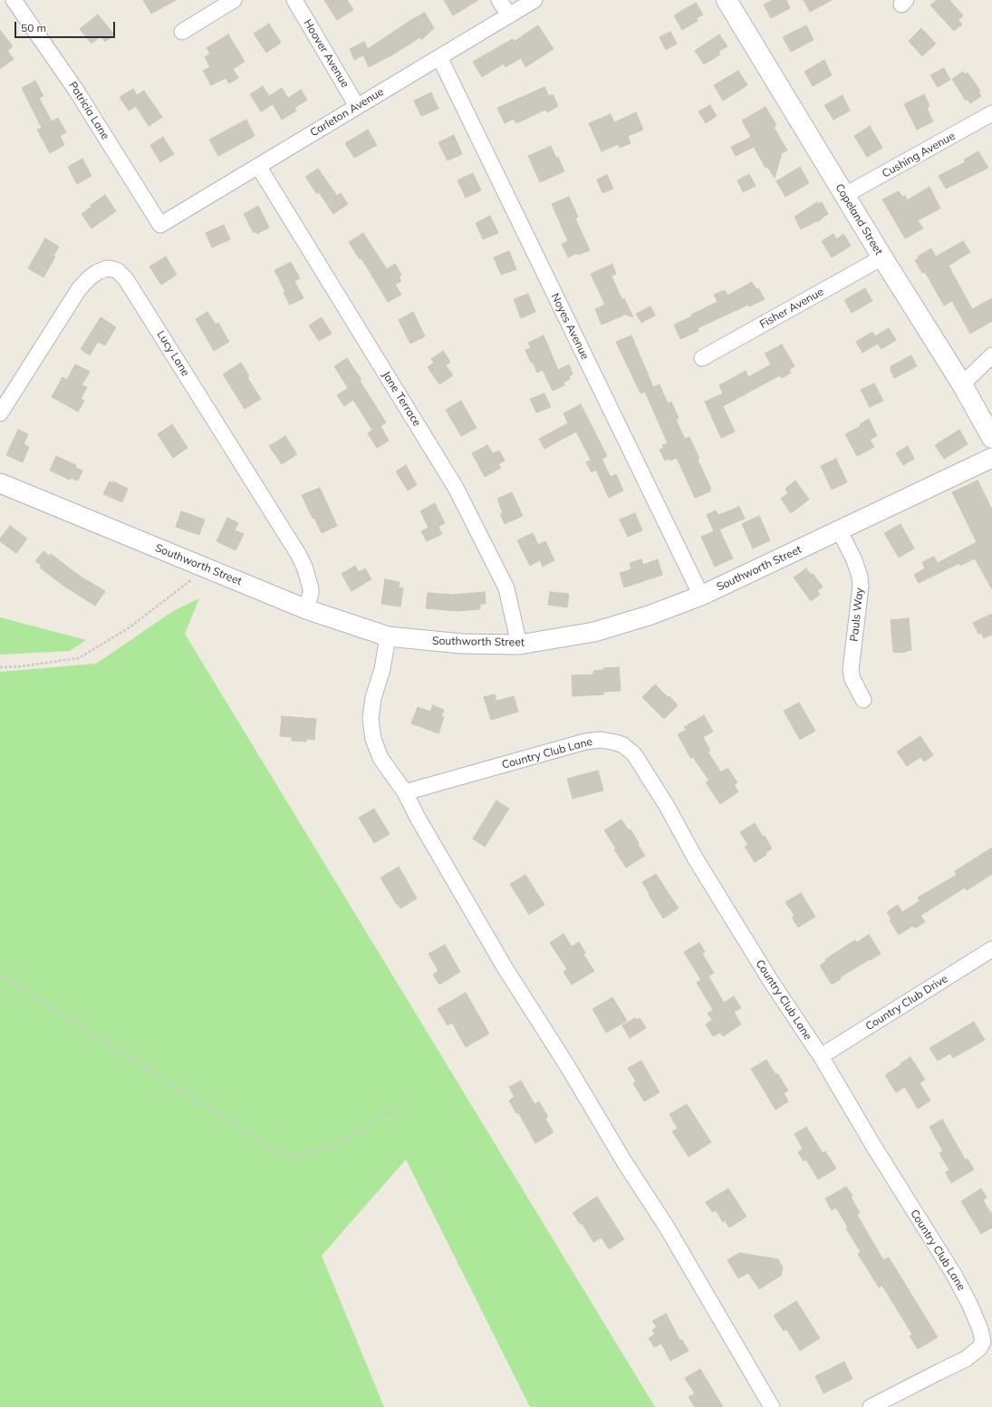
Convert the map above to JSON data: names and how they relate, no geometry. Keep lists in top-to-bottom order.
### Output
{
  "streets": {
    "main road": ["Copeland Street"],
    "street": [
      "Hoover Avenue",
      "Patricia Lane",
      "Carleton Avenue",
      "Cushing Avenue",
      "Fisher Avenue",
      "Noyes Avenue",
      "Lucy Lane",
      "Jane Terrace",
      "Southworth Street",
      "Pauls Way",
      "Country Club Lane",
      "Country Club Drive"
    ]
  },
  "crossings": [
    ["Hoover Avenue", "Carleton Avenue"],
    ["Patricia Lane", "Carleton Avenue"],
    ["Carleton Avenue", "Noyes Avenue"],
    ["Carleton Avenue", "Jane Terrace"],
    ["Cushing Avenue", "Copeland Street"],
    ["Copeland Street", "Fisher Avenue"],
    ["Noyes Avenue", "Southworth Street"],
    ["Lucy Lane", "Southworth Street"],
    ["Jane Terrace", "Southworth Street"],
    ["Southworth Street", "Pauls Way"],
    ["Country Club Lane", "Country Club Drive"]
  ],
  "scale_bar": "50 m"
}
